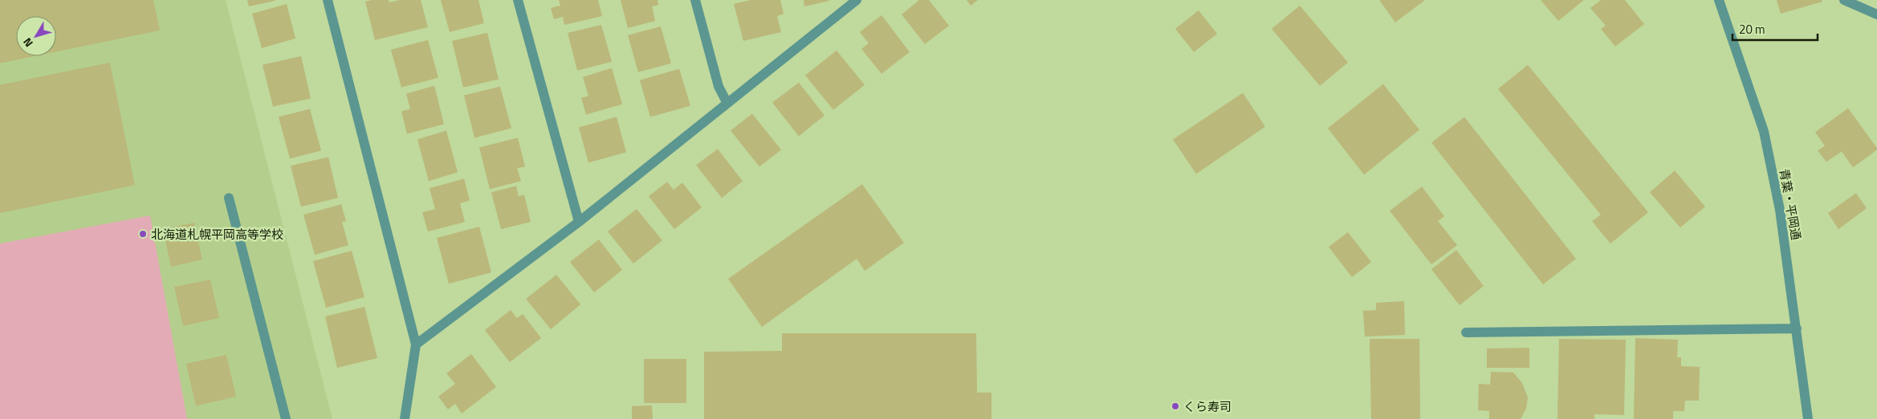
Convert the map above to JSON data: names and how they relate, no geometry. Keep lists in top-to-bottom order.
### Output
{
  "streets": {
    "street": ["青葉・平岡通"]
  },
  "places": ["北海道札幌平岡高等学校", "くら寿司"],
  "scale_bar": "20 m",
  "north": "bottom left"
}
